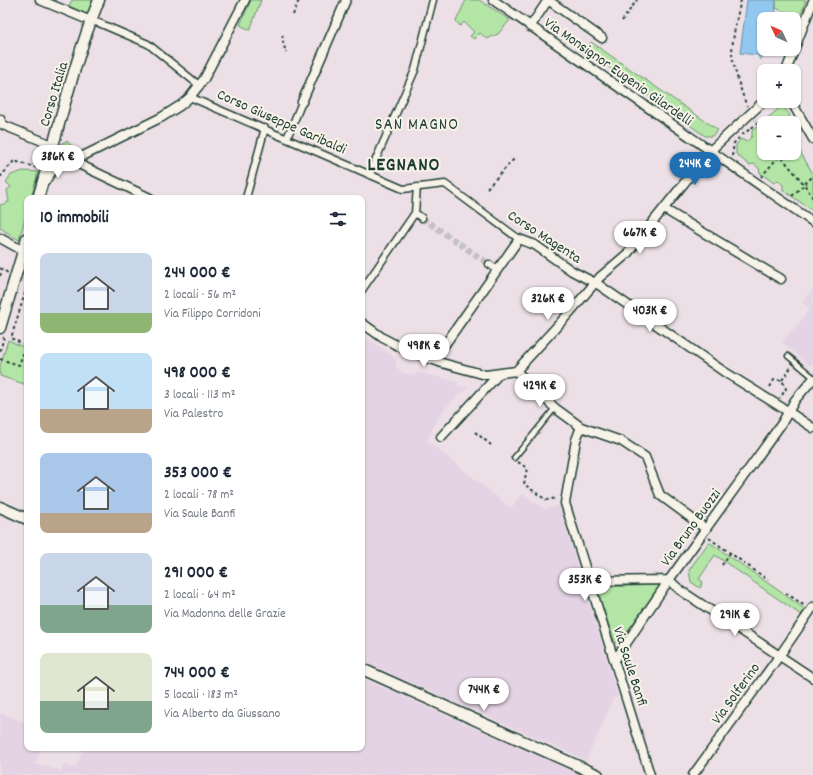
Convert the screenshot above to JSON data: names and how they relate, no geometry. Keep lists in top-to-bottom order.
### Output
{
  "streets": {
    "street": [
      "Via Monsignor Eugenio Gilardelli",
      "Corso Italia",
      "Corso Giuseppe Garibaldi",
      "Corso Magenta",
      "Via Bruno Buozzi",
      "Via Saule Banfi",
      "Via Solferino"
    ]
  },
  "crossings": [
    ["Corso Italia", "Corso Giuseppe Garibaldi"],
    ["Corso Giuseppe Garibaldi", "Corso Magenta"],
    ["Corso Magenta", "Via Bruno Buozzi"],
    ["Via Bruno Buozzi", "Via Saule Banfi"]
  ],
  "districts": ["SAN MAGNO", "LEGNANO"],
  "north": "top left",
  "page": {
    "map_buttons": ["+", "−"],
    "price": [
      "386K €",
      "244K €",
      "667K €",
      "326K €",
      "403K €",
      "498K €",
      "429K €",
      "353K €",
      "291K €",
      "744K €"
    ],
    "heading": "10 immobili",
    "list": [
      {
        "name": "244 000 €",
        "note": "2 locali · 56 m² · Via Filippo Corridoni"
      },
      {
        "name": "498 000 €",
        "note": "3 locali · 113 m² · Via Palestro"
      },
      {
        "name": "353 000 €",
        "note": "2 locali · 78 m² · Via Saule Banfi"
      },
      {
        "name": "291 000 €",
        "note": "2 locali · 64 m² · Via Madonna delle Grazie"
      },
      {
        "name": "744 000 €",
        "note": "5 locali · 183 m² · Via Alberto da Giussano"
      }
    ]
  }
}
